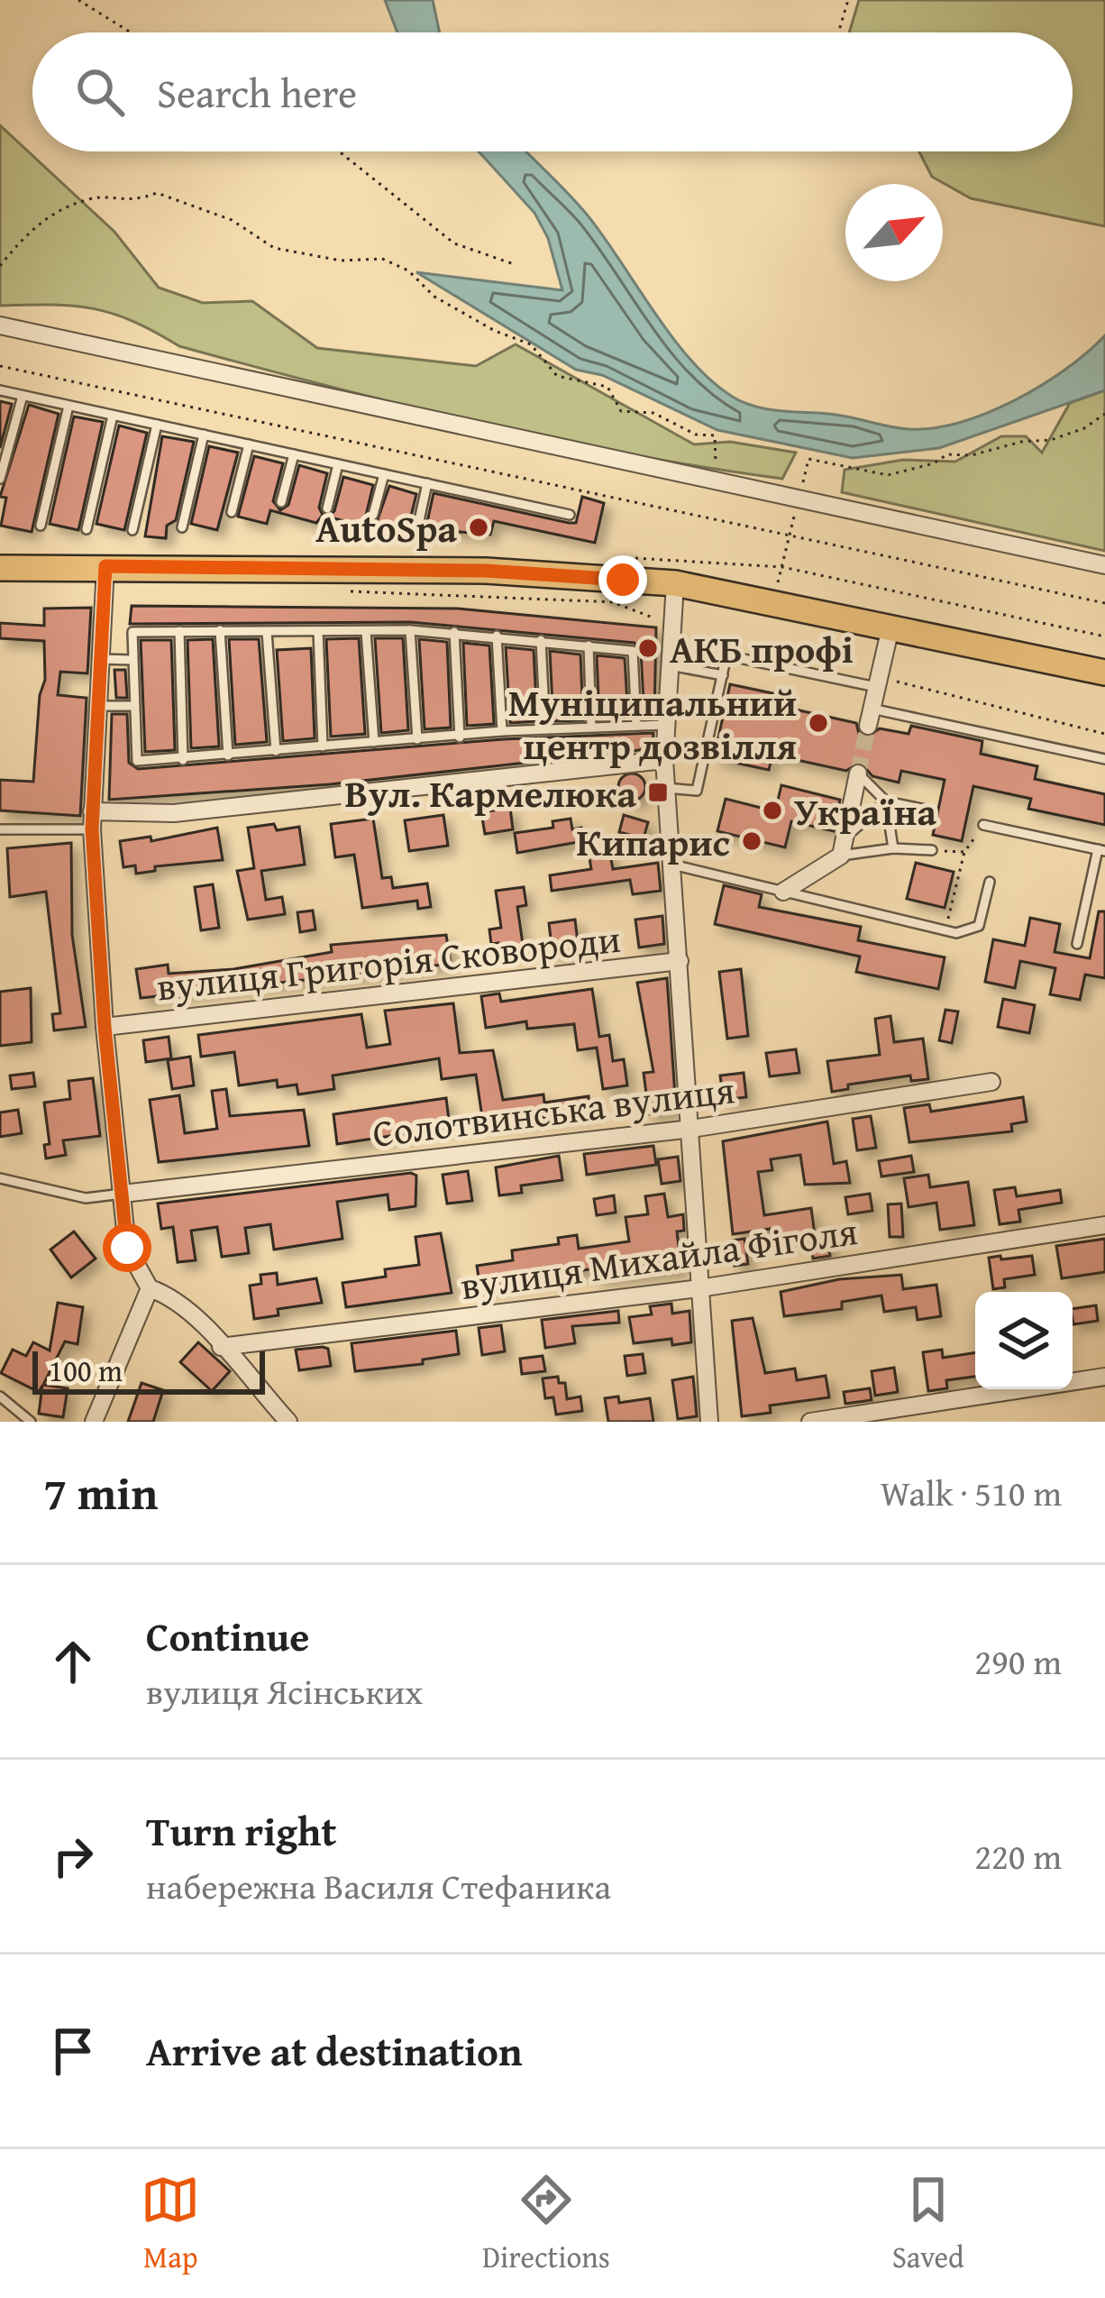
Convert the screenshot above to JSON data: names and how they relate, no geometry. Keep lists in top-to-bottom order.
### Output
{
  "streets": {
    "street": ["вулиця Григорія Сковороди", "Солотвинська вулиця", "вулиця Михайла Фіголя"]
  },
  "places": {
    "other": [
      "AutoSpa",
      "АКБ профі",
      "Муніципальний центр дозвілля",
      "Україна",
      "Кипарис"
    ],
    "transit": ["Вул. Кармелюка"]
  },
  "scale_bar": "100 m",
  "north": "top right",
  "page": {
    "search": "Search here",
    "scale": "100 m",
    "heading": ["7 min", "Walk · 510 m"],
    "list": [
      ["Continue", "вулиця Ясінських", "290 m"],
      ["Turn right", "набережна Василя Стефаника", "220 m"],
      "Arrive at destination"
    ],
    "nav": ["Map", "Directions", "Saved"]
  }
}
